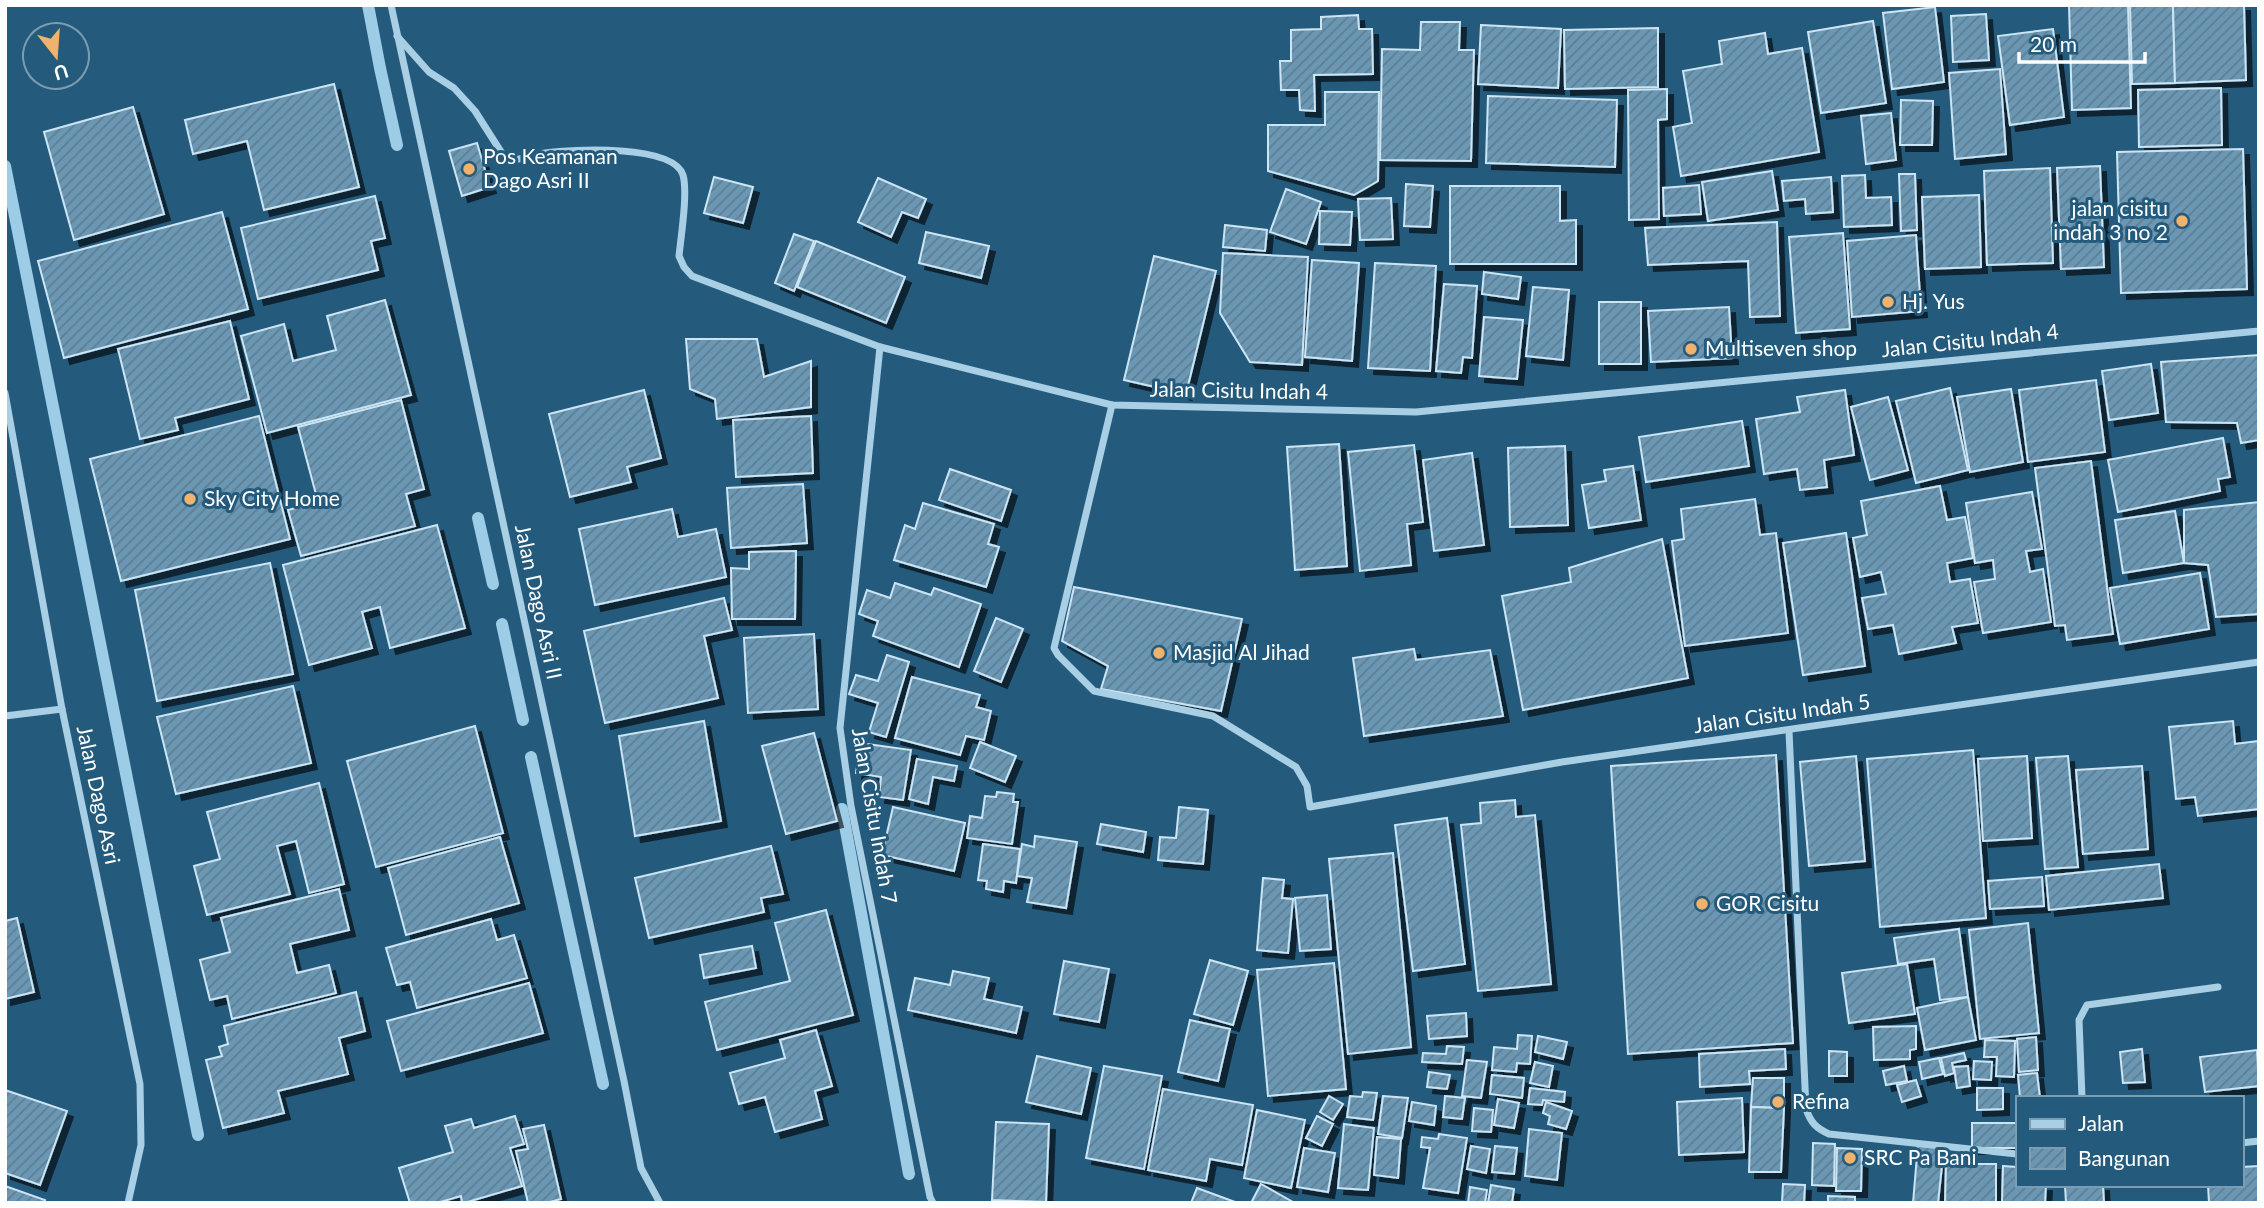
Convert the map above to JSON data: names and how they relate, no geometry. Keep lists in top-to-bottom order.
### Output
{
  "streets": {
    "street": [
      "Jalan Cisitu Indah 4",
      "Jalan Dago Asri II",
      "Jalan Cisitu Indah 5",
      "Jalan Dago Asri",
      "Jalan Cisitu Indah 7"
    ]
  },
  "crossings": [
    ["Jalan Cisitu Indah 4", "Jalan Dago Asri II"],
    ["Jalan Cisitu Indah 4", "Jalan Cisitu Indah 5"],
    ["Jalan Cisitu Indah 4", "Jalan Cisitu Indah 7"]
  ],
  "places": [
    "Pos Keamanan Dago Asri II",
    "jalan cisitu indah 3 no 2",
    "Hj. Yus",
    "Multiseven shop",
    "Sky City Home",
    "Masjid Al Jihad",
    "GOR Cisitu",
    "Refina",
    "SRC Pa Bani"
  ],
  "legend": ["Jalan", "Bangunan"],
  "scale_bar": "20 m",
  "north": "bottom"
}
